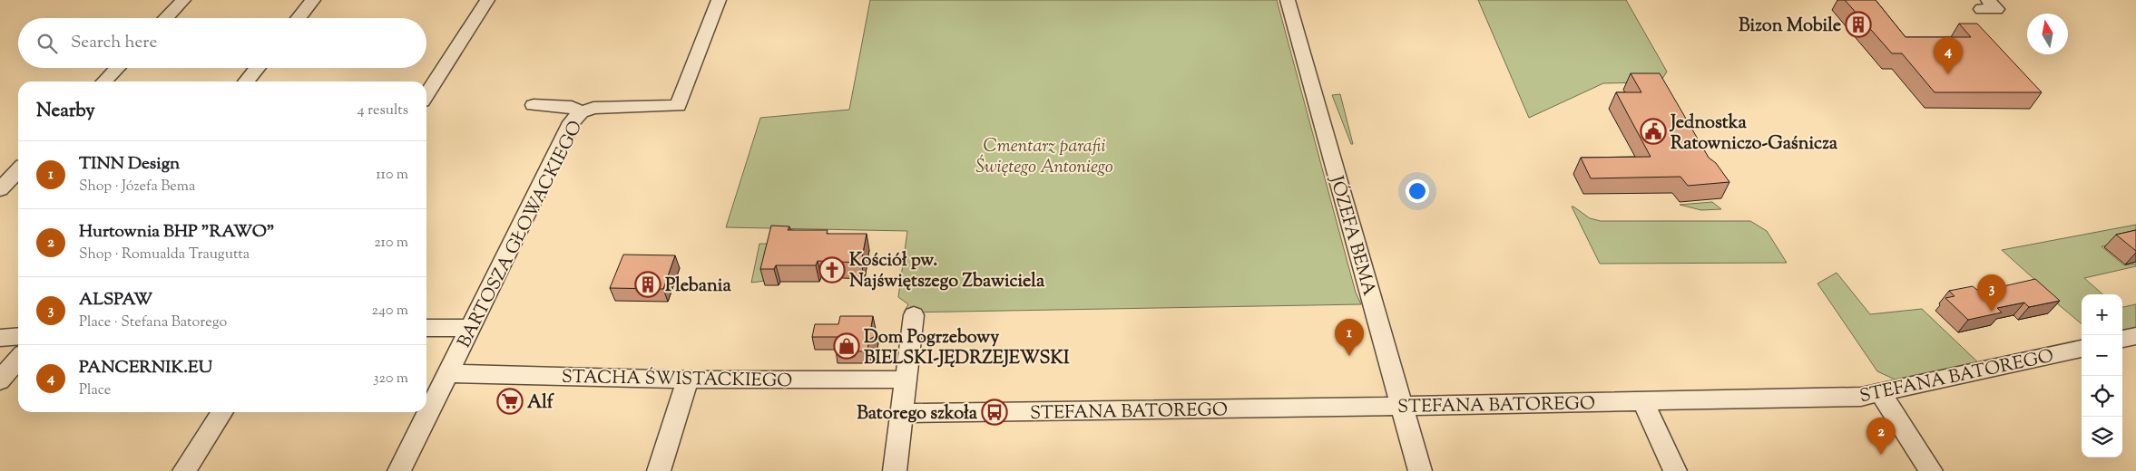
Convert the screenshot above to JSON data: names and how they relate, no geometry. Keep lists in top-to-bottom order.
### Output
{
  "streets": {
    "street": [
      "BARTOSZA GŁOWACKIEGO",
      "JÓZEFA BEMA",
      "STEFANA BATOREGO",
      "STACHA ŚWISTACKIEGO"
    ]
  },
  "crossings": [
    ["BARTOSZA GŁOWACKIEGO", "STACHA ŚWISTACKIEGO"],
    ["JÓZEFA BEMA", "STEFANA BATOREGO"]
  ],
  "parks": ["Cmentarz parafii Świętego Antoniego"],
  "places": {
    "building": ["Bizon Mobile", "Plebania"],
    "public building": ["Jednostka Ratowniczo-Gaśnicza"],
    "church": ["Kościół pw. Najświętszego Zbawiciela"],
    "shop": ["Dom Pogrzebowy BIELSKI-JĘDRZEJEWSKI"],
    "supermarket": ["Alf"],
    "bus stop": ["Batorego szkoła"]
  },
  "north": "top",
  "page": {
    "search": "Search here",
    "pins": [
      "4",
      "3",
      "1",
      "2"
    ],
    "heading": ["Nearby", "4 results"],
    "list": [
      {
        "mark": "1",
        "name": "TINN Design",
        "note": "Shop · Józefa Bema",
        "value": "110 m"
      },
      {
        "mark": "2",
        "name": "Hurtownia BHP \"RAWO\"",
        "note": "Shop · Romualda Traugutta",
        "value": "210 m"
      },
      {
        "mark": "3",
        "name": "ALSPAW",
        "note": "Place · Stefana Batorego",
        "value": "240 m"
      },
      {
        "mark": "4",
        "name": "PANCERNIK.EU",
        "note": "Place",
        "value": "320 m"
      }
    ],
    "map_buttons": ["+", "−"]
  }
}
